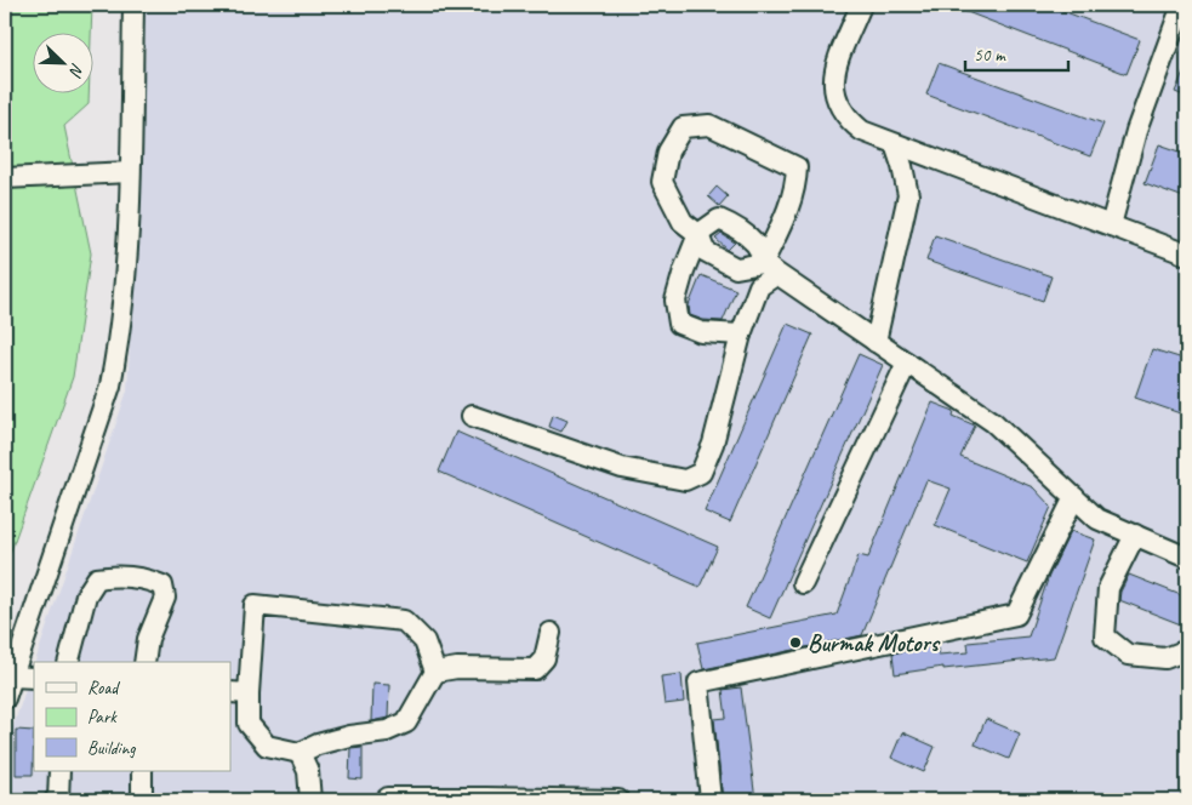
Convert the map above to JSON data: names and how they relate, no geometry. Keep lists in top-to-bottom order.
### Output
{
  "places": ["Burmak Motors"],
  "legend": ["Road", "Park", "Building"],
  "scale_bar": "50 m",
  "north": "bottom right"
}
